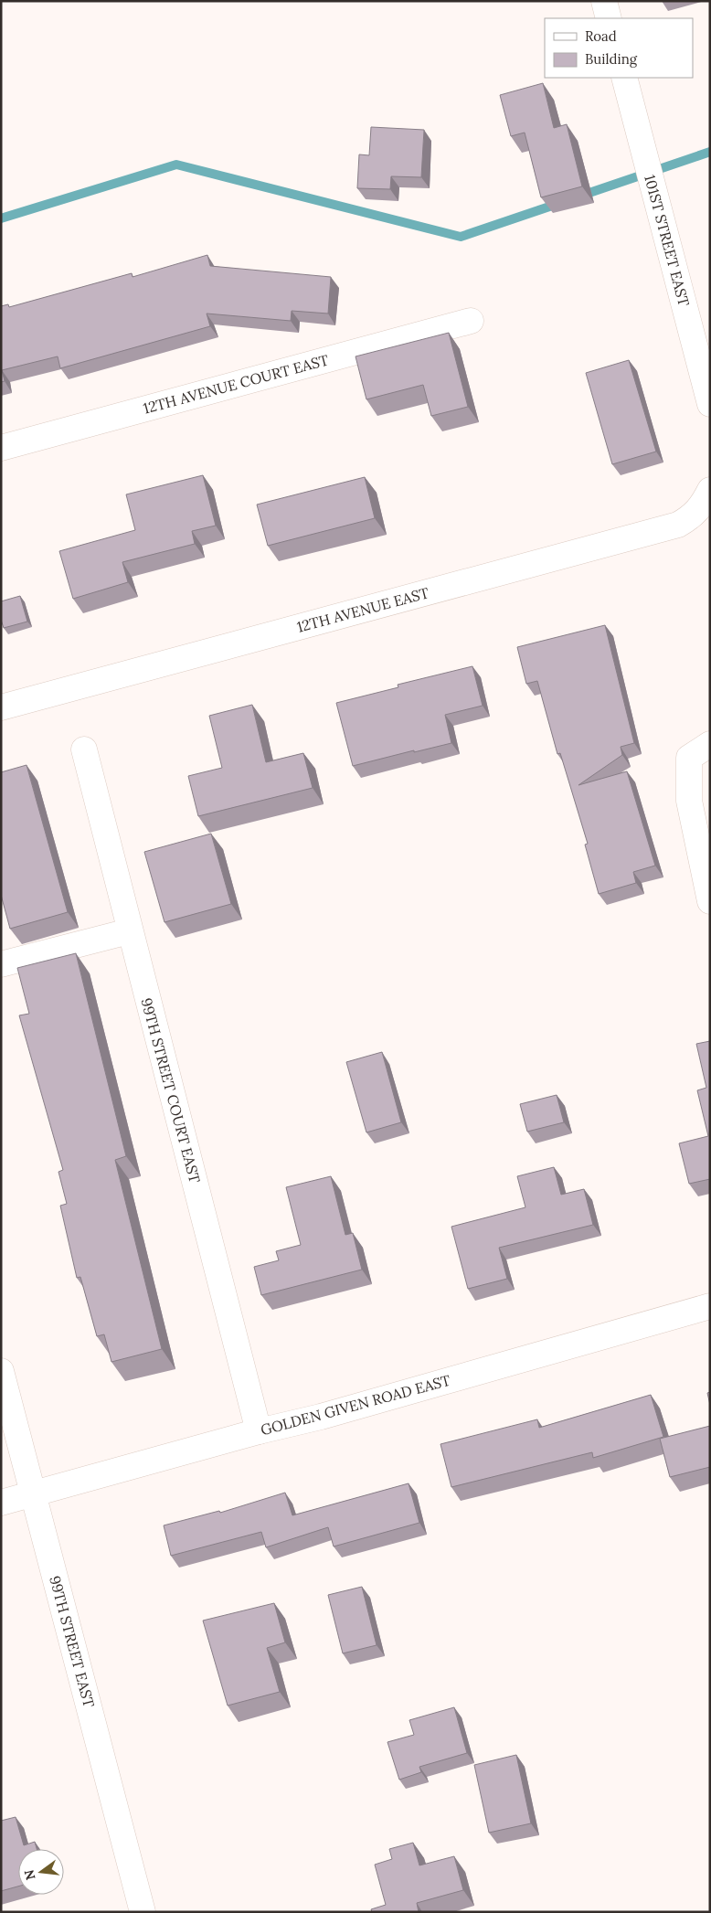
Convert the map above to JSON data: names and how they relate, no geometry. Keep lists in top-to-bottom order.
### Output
{
  "streets": {
    "street": [
      "101ST STREET EAST",
      "12TH AVENUE COURT EAST",
      "12TH AVENUE EAST",
      "99TH STREET COURT EAST",
      "GOLDEN GIVEN ROAD EAST",
      "99TH STREET EAST"
    ]
  },
  "crossings": [
    ["99TH STREET COURT EAST", "GOLDEN GIVEN ROAD EAST"],
    ["GOLDEN GIVEN ROAD EAST", "99TH STREET EAST"]
  ],
  "legend": ["Road", "Building"],
  "north": "left"
}
